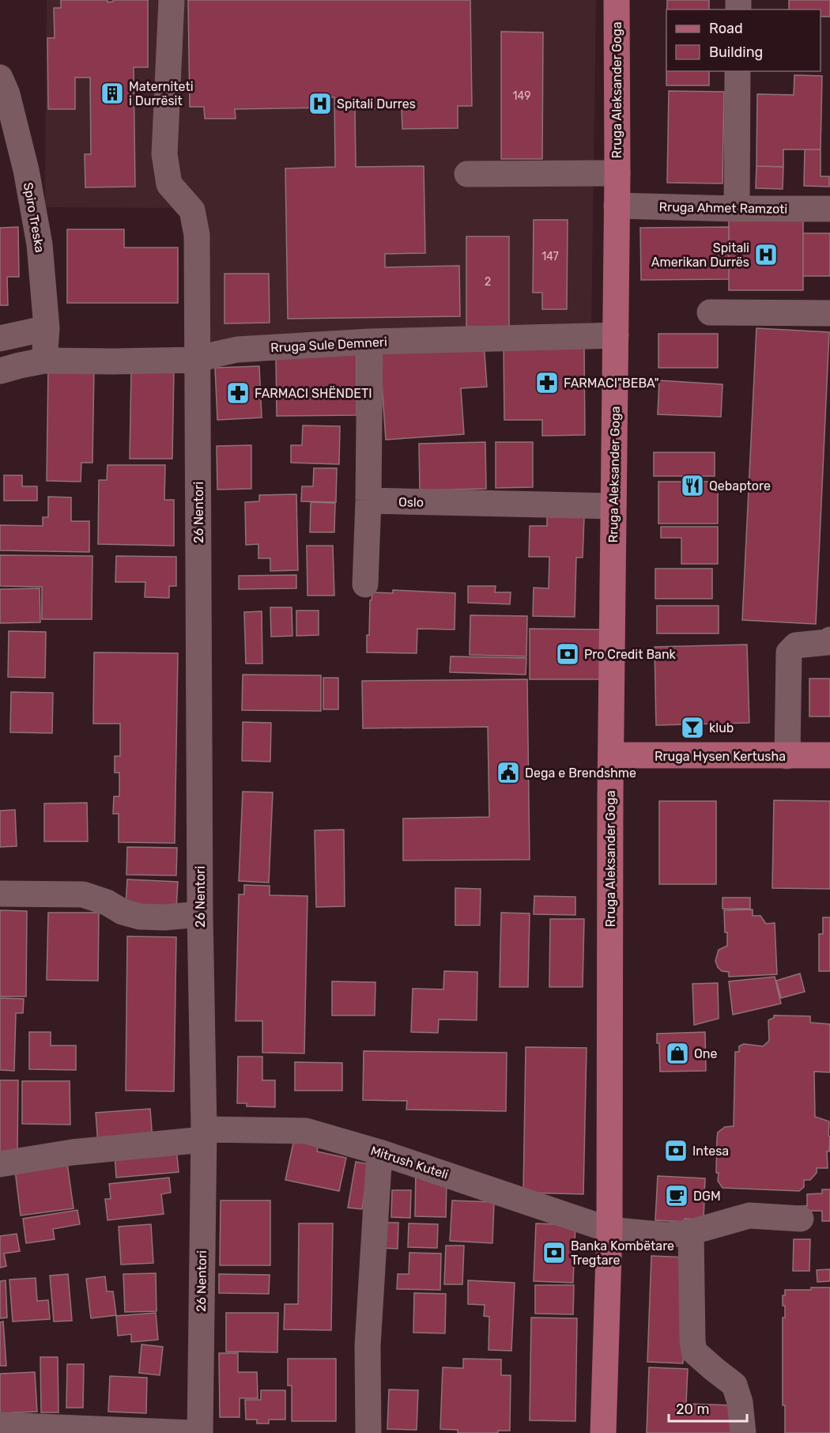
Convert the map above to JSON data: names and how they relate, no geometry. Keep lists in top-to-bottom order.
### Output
{
  "streets": {
    "main road": ["Rruga Aleksander Goga", "Rruga Hysen Kertusha"],
    "street": [
      "Rruga Ahmet Ramzoti",
      "Spiro Treska",
      "Rruga Sule Demneri",
      "Oslo",
      "26 Nentori",
      "Mitrush Kuteli"
    ]
  },
  "crossings": [
    ["Rruga Aleksander Goga", "Rruga Ahmet Ramzoti"],
    ["Rruga Aleksander Goga", "Rruga Sule Demneri"],
    ["Rruga Aleksander Goga", "Oslo"],
    ["Rruga Aleksander Goga", "Rruga Hysen Kertusha"],
    ["Rruga Aleksander Goga", "Mitrush Kuteli"],
    ["Spiro Treska", "Rruga Sule Demneri"],
    ["Rruga Sule Demneri", "26 Nentori"],
    ["26 Nentori", "Mitrush Kuteli"]
  ],
  "places": {
    "building": ["Materniteti i Durrësit"],
    "hospital": ["Spitali Durres", "Spitali Amerikan Durrës"],
    "pharmacy": ["FARMACI\"BEBA\"", "FARMACI SHËNDETI"],
    "restaurant": ["Qebaptore"],
    "bank": ["Pro Credit Bank", "Intesa", "Banka Kombëtare Tregtare"],
    "bar": ["klub"],
    "public building": ["Dega e Brendshme"],
    "shop": ["One"],
    "cafe": ["DGM"]
  },
  "house_numbers": ["149", "147", "2"],
  "legend": ["Road", "Building"],
  "scale_bar": "20 m"
}
